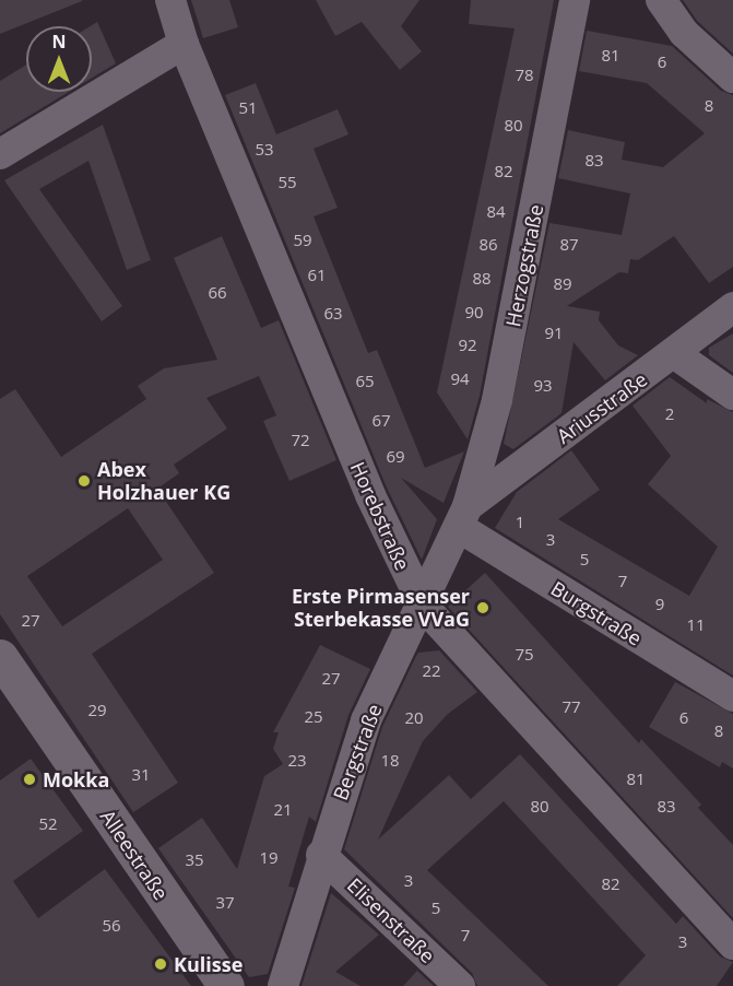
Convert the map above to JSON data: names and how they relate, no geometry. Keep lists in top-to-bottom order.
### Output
{
  "streets": {
    "street": [
      "Herzogstraße",
      "Ariusstraße",
      "Horebstraße",
      "Burgstraße",
      "Bergstraße",
      "Alleestraße",
      "Elisenstraße"
    ]
  },
  "crossings": [
    ["Herzogstraße", "Ariusstraße"],
    ["Herzogstraße", "Burgstraße"],
    ["Herzogstraße", "Bergstraße"],
    ["Ariusstraße", "Burgstraße"],
    ["Ariusstraße", "Bergstraße"],
    ["Horebstraße", "Bergstraße"],
    ["Burgstraße", "Bergstraße"],
    ["Bergstraße", "Elisenstraße"]
  ],
  "places": [
    "Abex Holzhauer KG",
    "Erste Pirmasenser Sterbekasse VVaG",
    "Mokka",
    "Kulisse"
  ],
  "house_numbers": [
    "81",
    "6",
    "78",
    "8",
    "51",
    "80",
    "53",
    "83",
    "82",
    "55",
    "84",
    "59",
    "86",
    "87",
    "61",
    "88",
    "89",
    "66",
    "90",
    "63",
    "91",
    "92",
    "94",
    "65",
    "93",
    "2",
    "67",
    "72",
    "69",
    "1",
    "3",
    "5",
    "7",
    "9",
    "27",
    "11",
    "75",
    "22",
    "27",
    "77",
    "29",
    "25",
    "20",
    "6",
    "8",
    "23",
    "18",
    "31",
    "81",
    "80",
    "83",
    "21",
    "52",
    "19",
    "35",
    "3",
    "82",
    "37",
    "5",
    "56",
    "7",
    "3"
  ],
  "north": "top"
}
